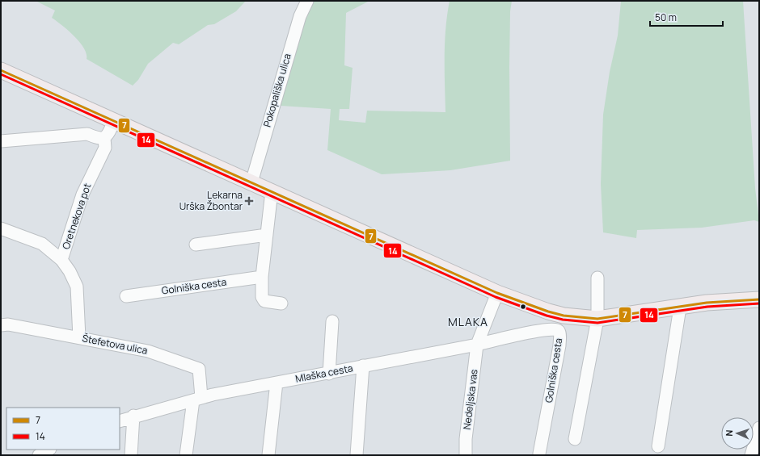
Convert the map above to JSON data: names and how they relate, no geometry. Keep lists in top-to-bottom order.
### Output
{
  "streets": {
    "street": [
      "Pokopališka ulica",
      "Oretnekova pot",
      "Golniška cesta",
      "Štefetova ulica",
      "Mlaška cesta",
      "Nedeljska vas"
    ]
  },
  "crossings": [
    ["Oretnekova pot", "Štefetova ulica"],
    ["Golniška cesta", "Mlaška cesta"],
    ["Golniška cesta", "Nedeljska vas"],
    ["Štefetova ulica", "Mlaška cesta"],
    ["Mlaška cesta", "Nedeljska vas"]
  ],
  "districts": ["MLAKA"],
  "places": {
    "health": ["Lekarna Urška Žbontar"]
  },
  "lines": ["transit line 7", "transit line 14"],
  "legend": ["7", "14"],
  "scale_bar": "50 m",
  "north": "left"
}
